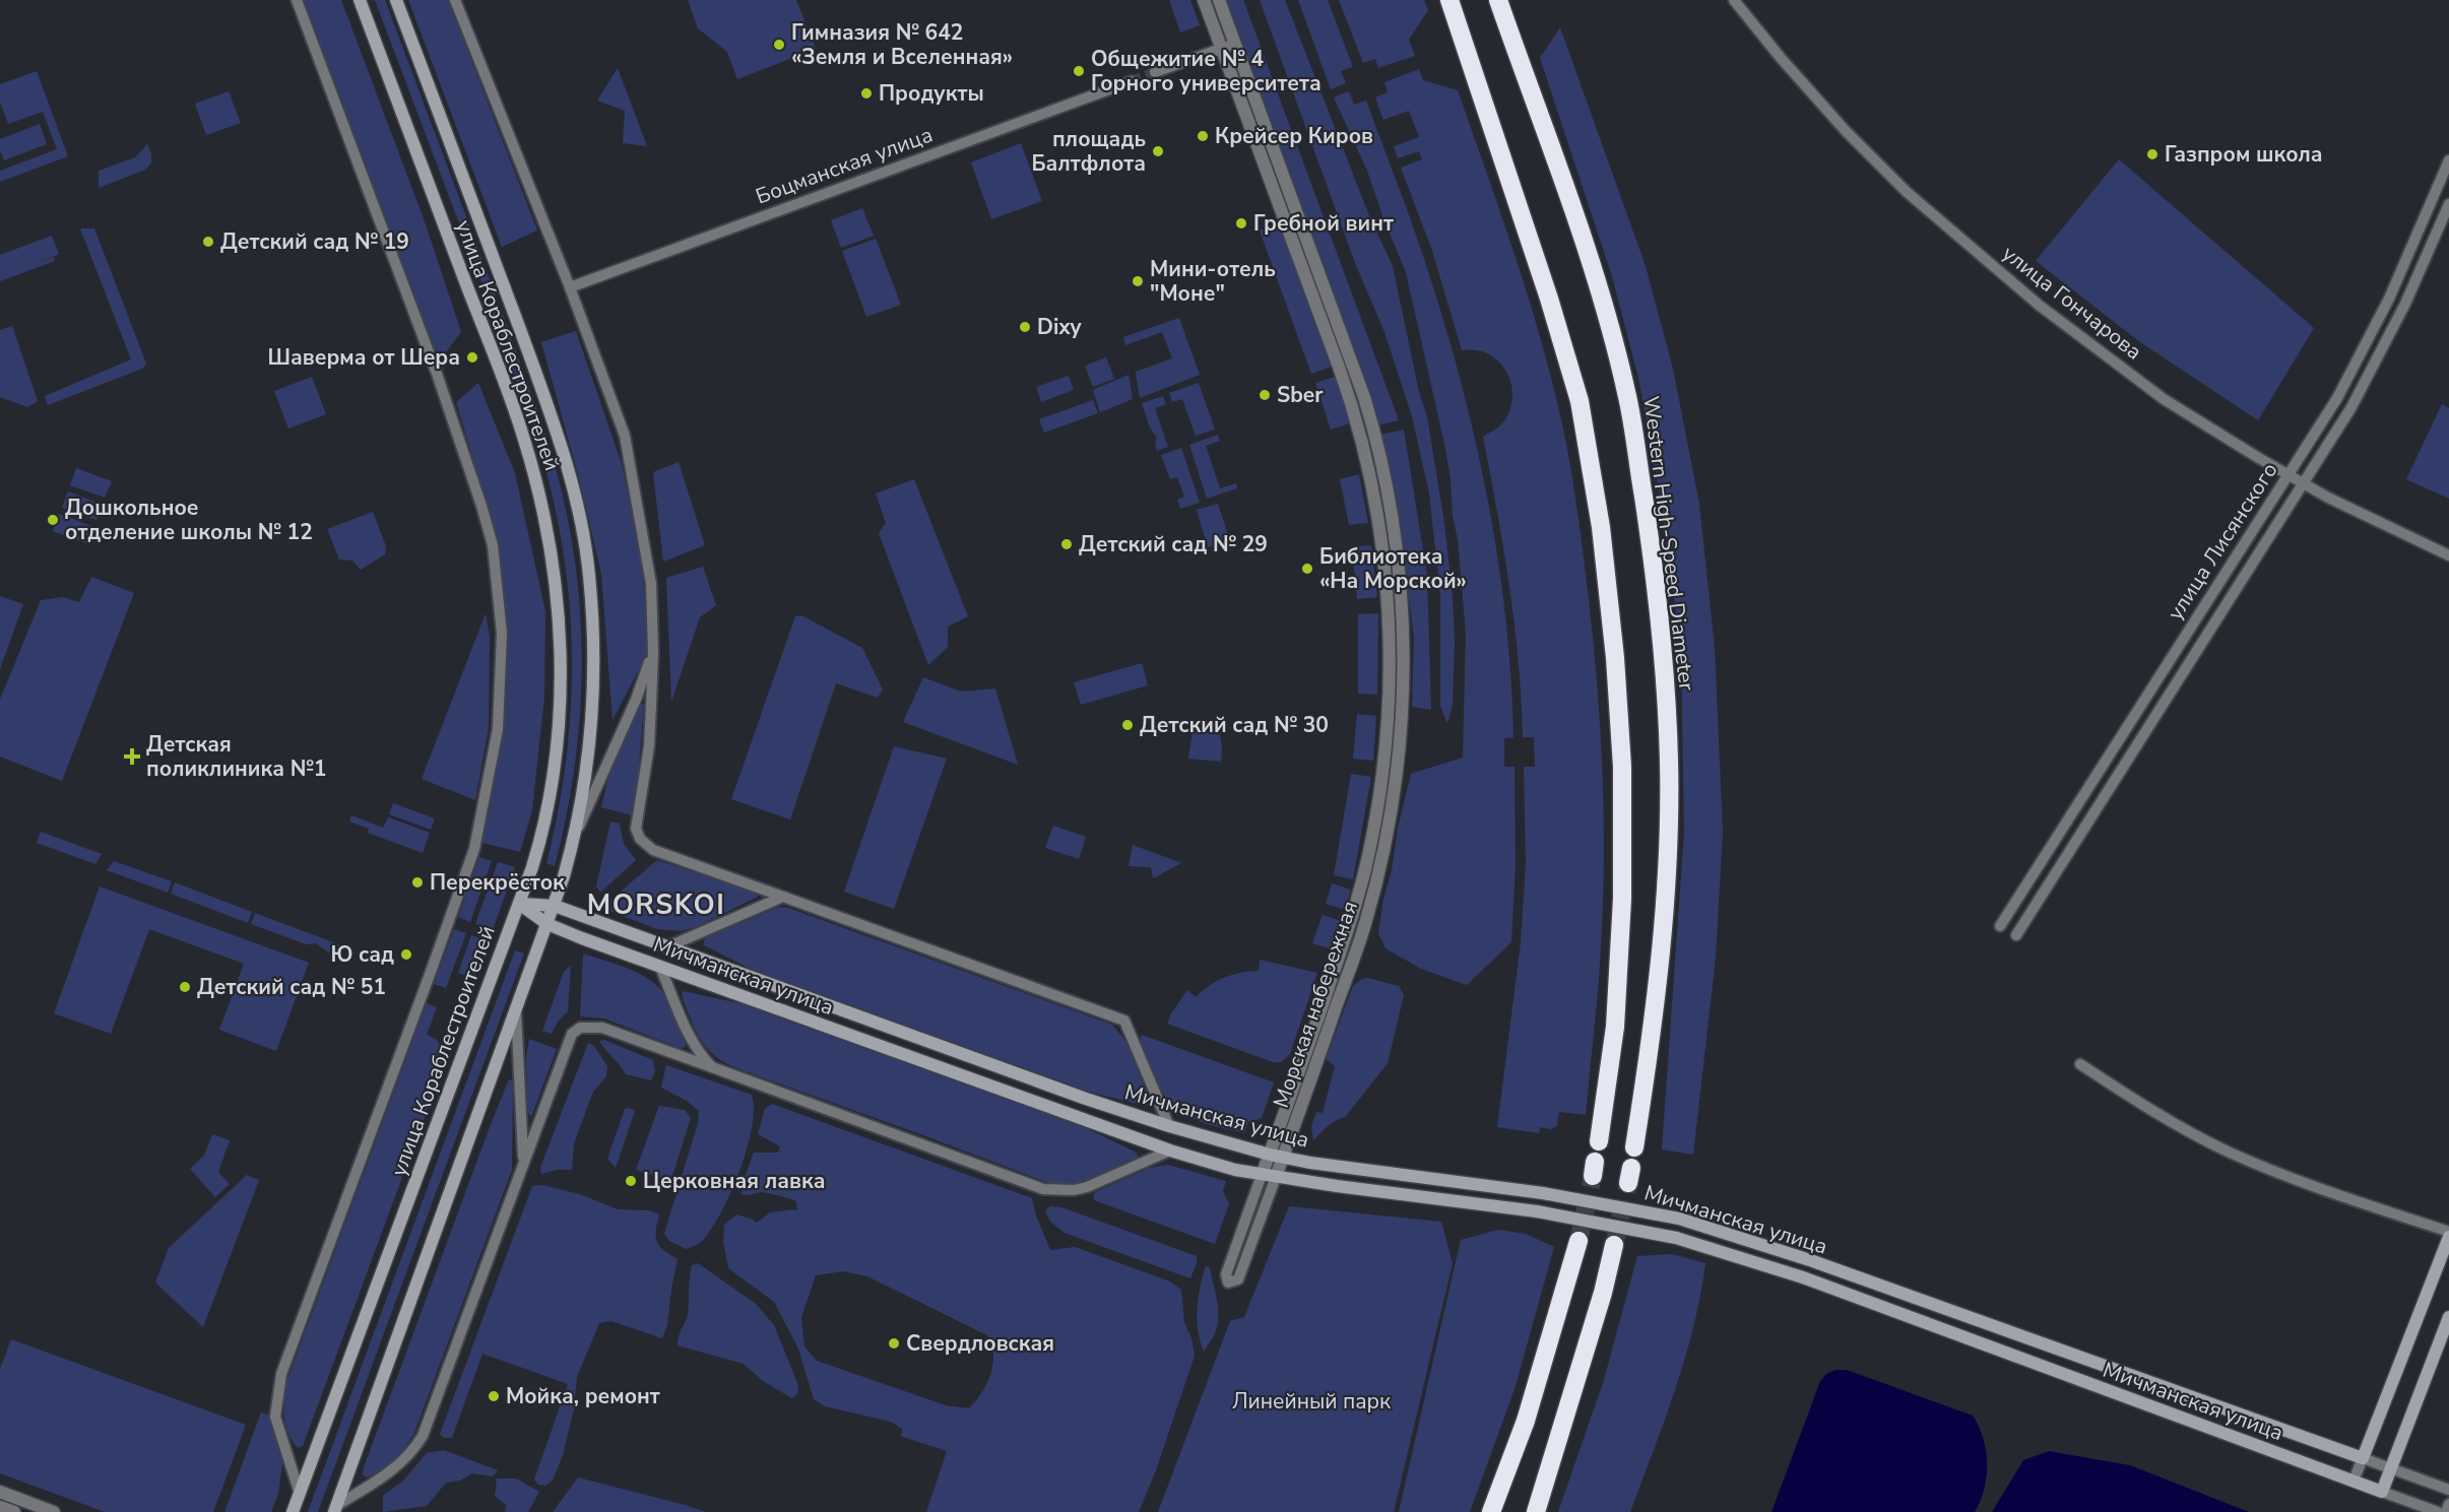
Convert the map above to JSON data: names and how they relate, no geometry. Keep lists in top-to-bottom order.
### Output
{
  "streets": {
    "highway": ["Western High-Speed Diameter"],
    "main road": ["улица Кораблестроителей", "Мичманская улица"],
    "street": [
      "Боцманская улица",
      "улица Гончарова",
      "улица Лисянского",
      "Морская набережная"
    ]
  },
  "crossings": [
    ["улица Гончарова", "улица Лисянского"],
    ["улица Кораблестроителей", "Мичманская улица"],
    ["Мичманская улица", "Морская набережная"]
  ],
  "districts": ["MORSKOI"],
  "parks": ["Линейный парк"],
  "places": {
    "other": [
      "Гимназия № 642 «Земля и Вселенная»",
      "Общежитие № 4 Горного университета",
      "Продукты",
      "Крейсер Киров",
      "площадь Балтфлота",
      "Газпром школа",
      "Гребной винт",
      "Детский сад № 19",
      "Мини-отель \"Моне\"",
      "Dixy",
      "Шаверма от Шера",
      "Sber",
      "Дошкольное отделение школы № 12",
      "Детский сад № 29",
      "Библиотека «На Морской»",
      "Детский сад № 30",
      "Перекрёсток",
      "Ю сад",
      "Детский сад № 51",
      "Церковная лавка",
      "Свердловская",
      "Мойка, ремонт"
    ],
    "health": ["Детская поликлиника №1"]
  }
}
